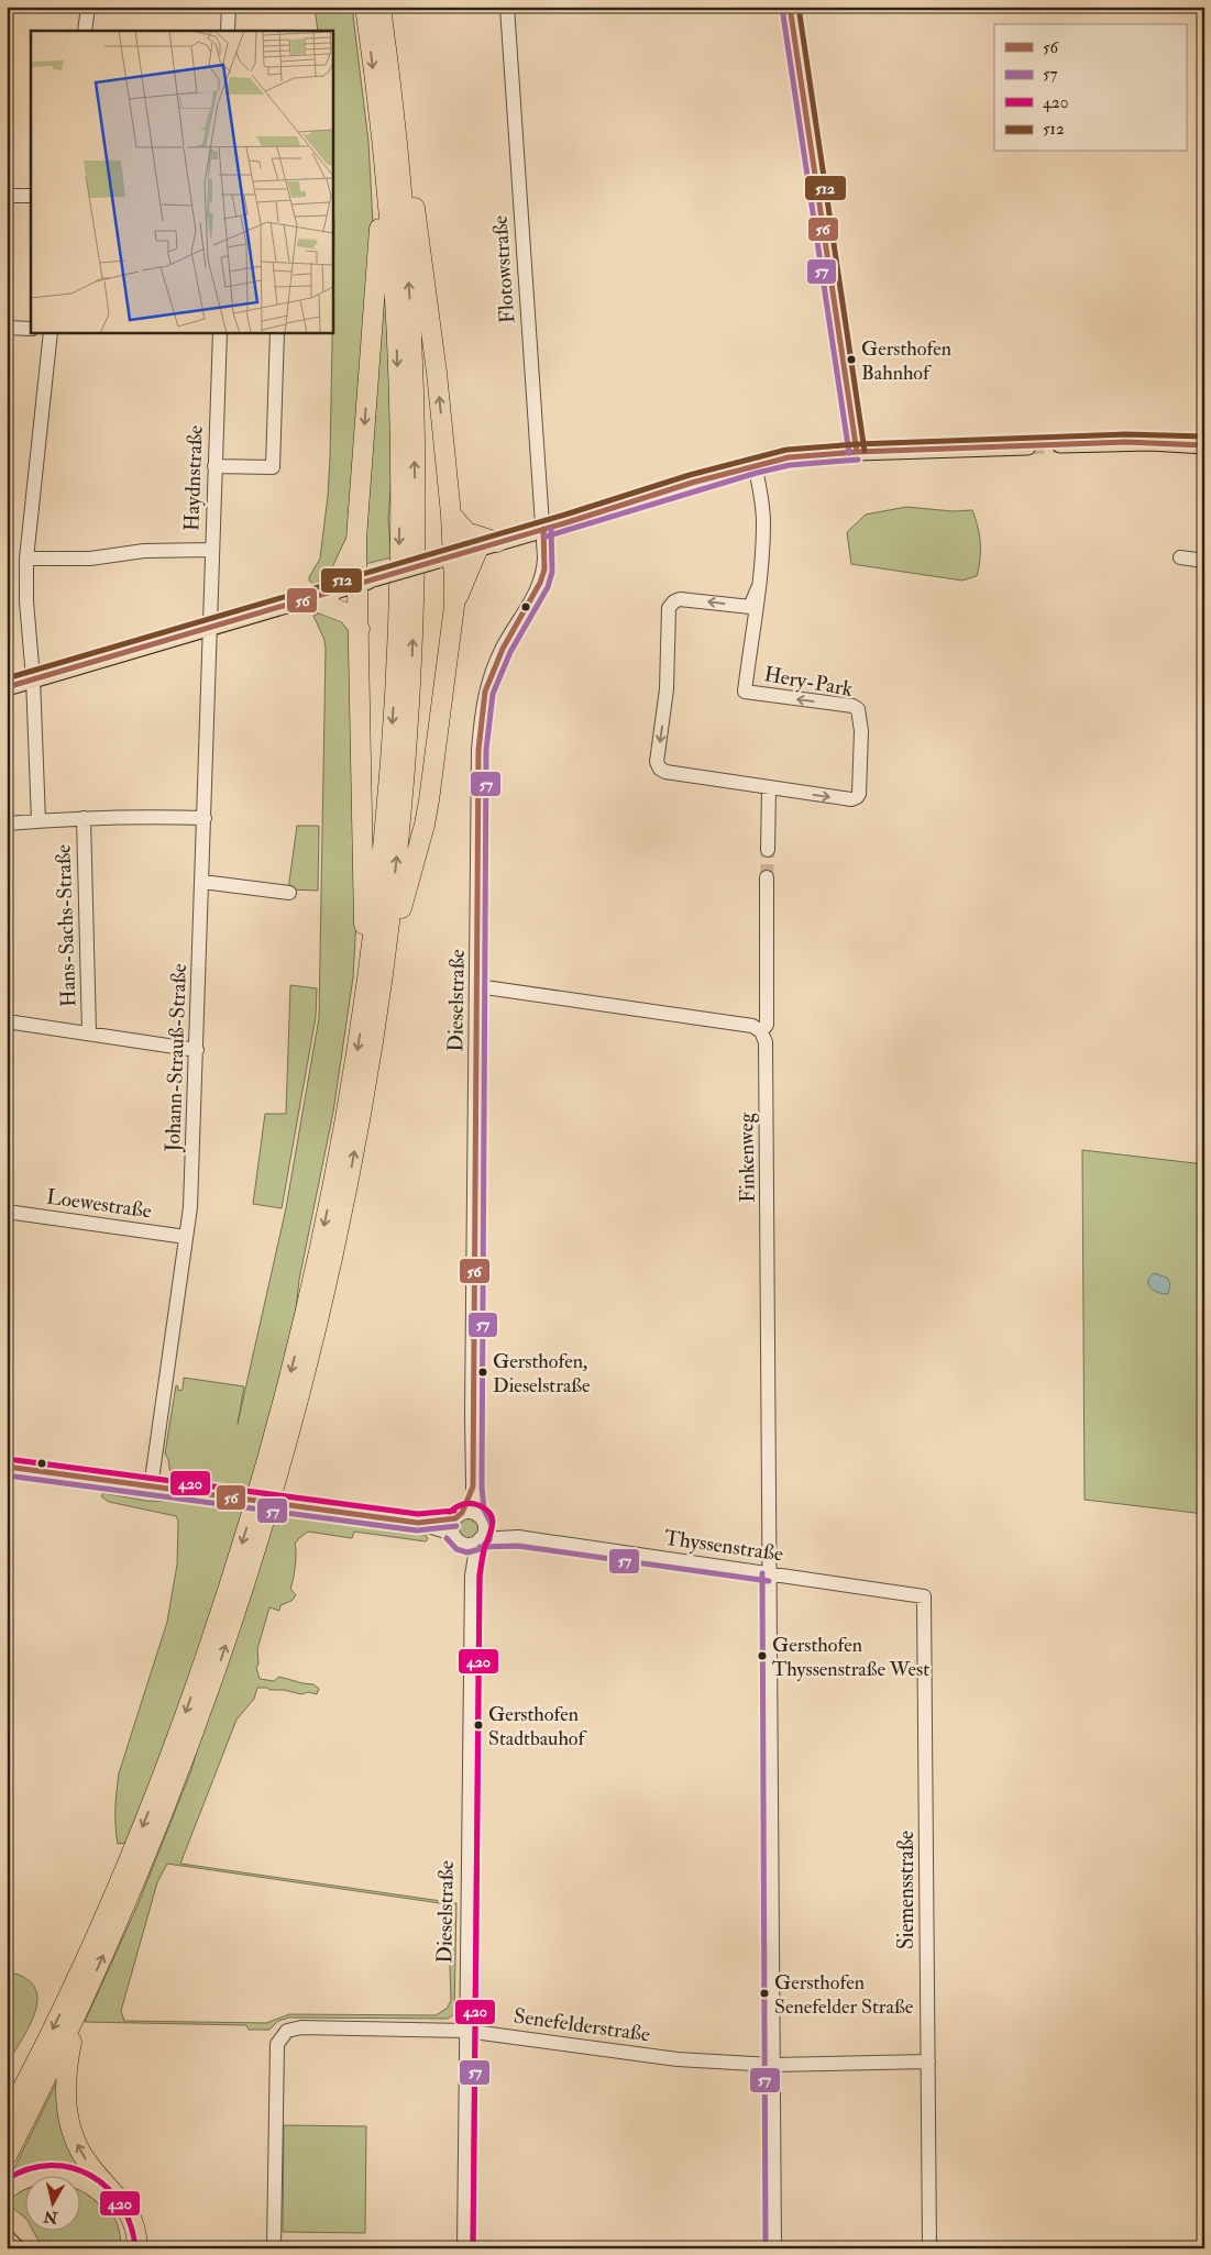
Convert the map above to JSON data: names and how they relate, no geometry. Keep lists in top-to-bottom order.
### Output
{
  "streets": {
    "street": [
      "Flotowstraße",
      "Haydnstraße",
      "Hery-Park",
      "Hans-Sachs-Straße",
      "Dieselstraße",
      "Johann-Strauß-Straße",
      "Finkenweg",
      "Loewestraße",
      "Thyssenstraße",
      "Siemensstraße",
      "Senefelderstraße"
    ]
  },
  "crossings": [
    ["Flotowstraße", "Dieselstraße"],
    ["Haydnstraße", "Johann-Strauß-Straße"],
    ["Dieselstraße", "Thyssenstraße"],
    ["Dieselstraße", "Senefelderstraße"],
    ["Johann-Strauß-Straße", "Loewestraße"],
    ["Finkenweg", "Thyssenstraße"],
    ["Finkenweg", "Senefelderstraße"],
    ["Thyssenstraße", "Siemensstraße"],
    ["Siemensstraße", "Senefelderstraße"]
  ],
  "places": [
    "Gersthofen Bahnhof",
    "Gersthofen, Dieselstraße",
    "Gersthofen Thyssenstraße West",
    "Gersthofen Stadtbauhof",
    "Gersthofen Senefelder Straße"
  ],
  "lines": [
    "transit line 56",
    "transit line 512",
    "transit line 57",
    "transit line 420"
  ],
  "legend": [
    "56",
    "57",
    "420",
    "512"
  ],
  "north": "bottom"
}
